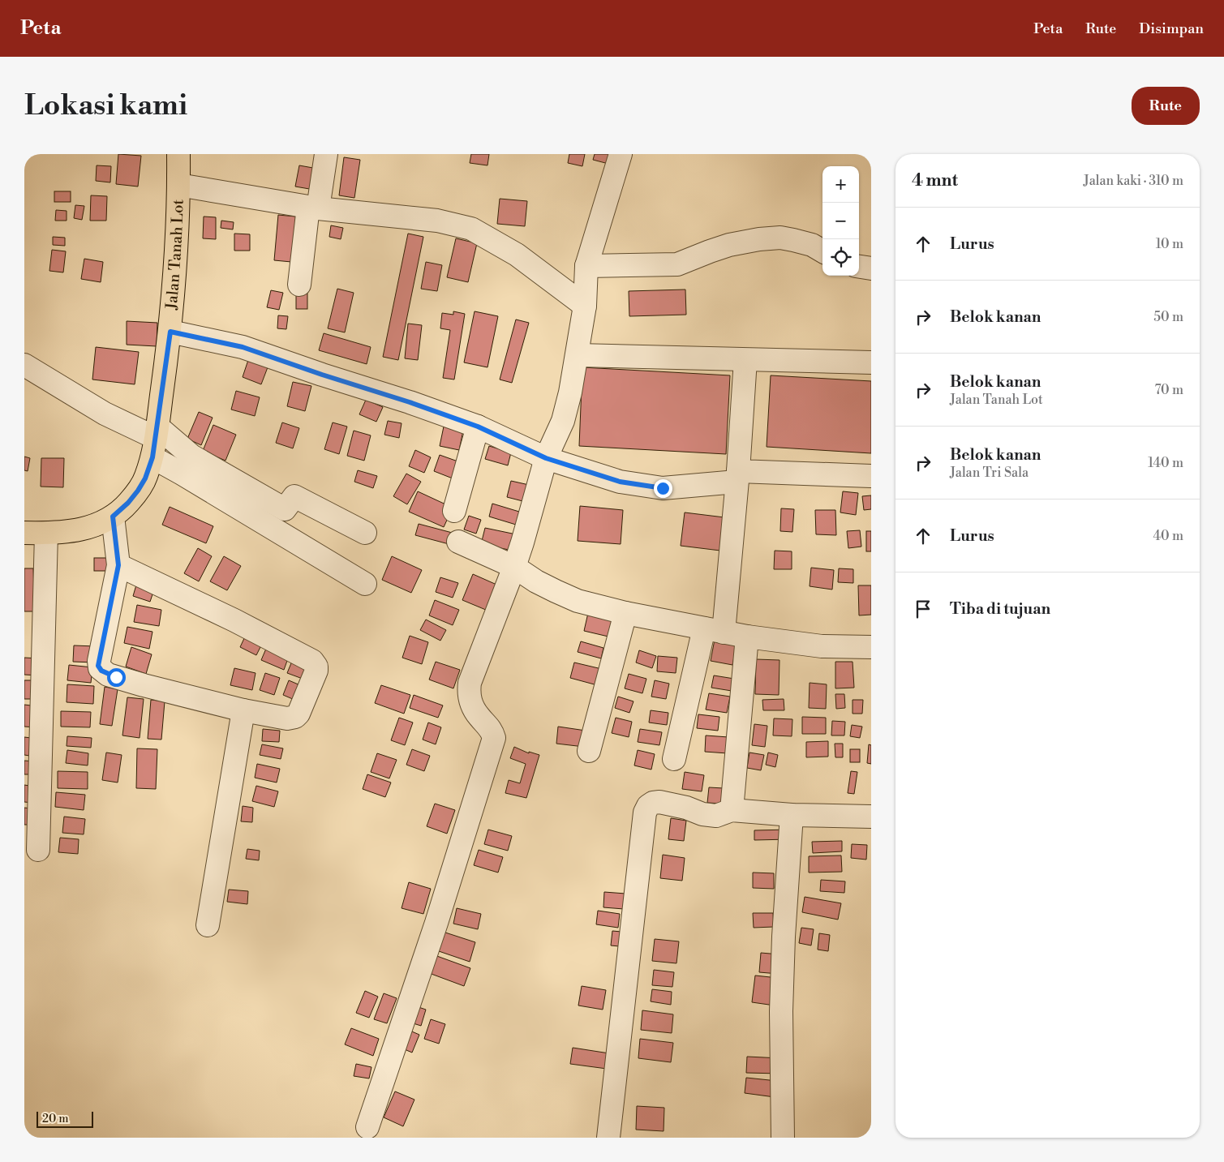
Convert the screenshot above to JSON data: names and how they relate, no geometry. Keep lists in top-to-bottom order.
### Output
{
  "streets": {
    "main road": ["Jalan Tanah Lot"]
  },
  "scale_bar": "20 m",
  "page": {
    "header": "Peta",
    "nav": ["Peta", "Rute", "Disimpan"],
    "buttons": "Rute",
    "title": "Lokasi kami",
    "heading": ["4 mnt", "Jalan kaki · 310 m"],
    "map_buttons": ["+", "−"],
    "list": [
      ["Lurus", "10 m"],
      ["Belok kanan", "50 m"],
      ["Belok kanan", "Jalan Tanah Lot", "70 m"],
      ["Belok kanan", "Jalan Tri Sala", "140 m"],
      ["Lurus", "40 m"],
      "Tiba di tujuan"
    ],
    "scale": "20 m"
  }
}
